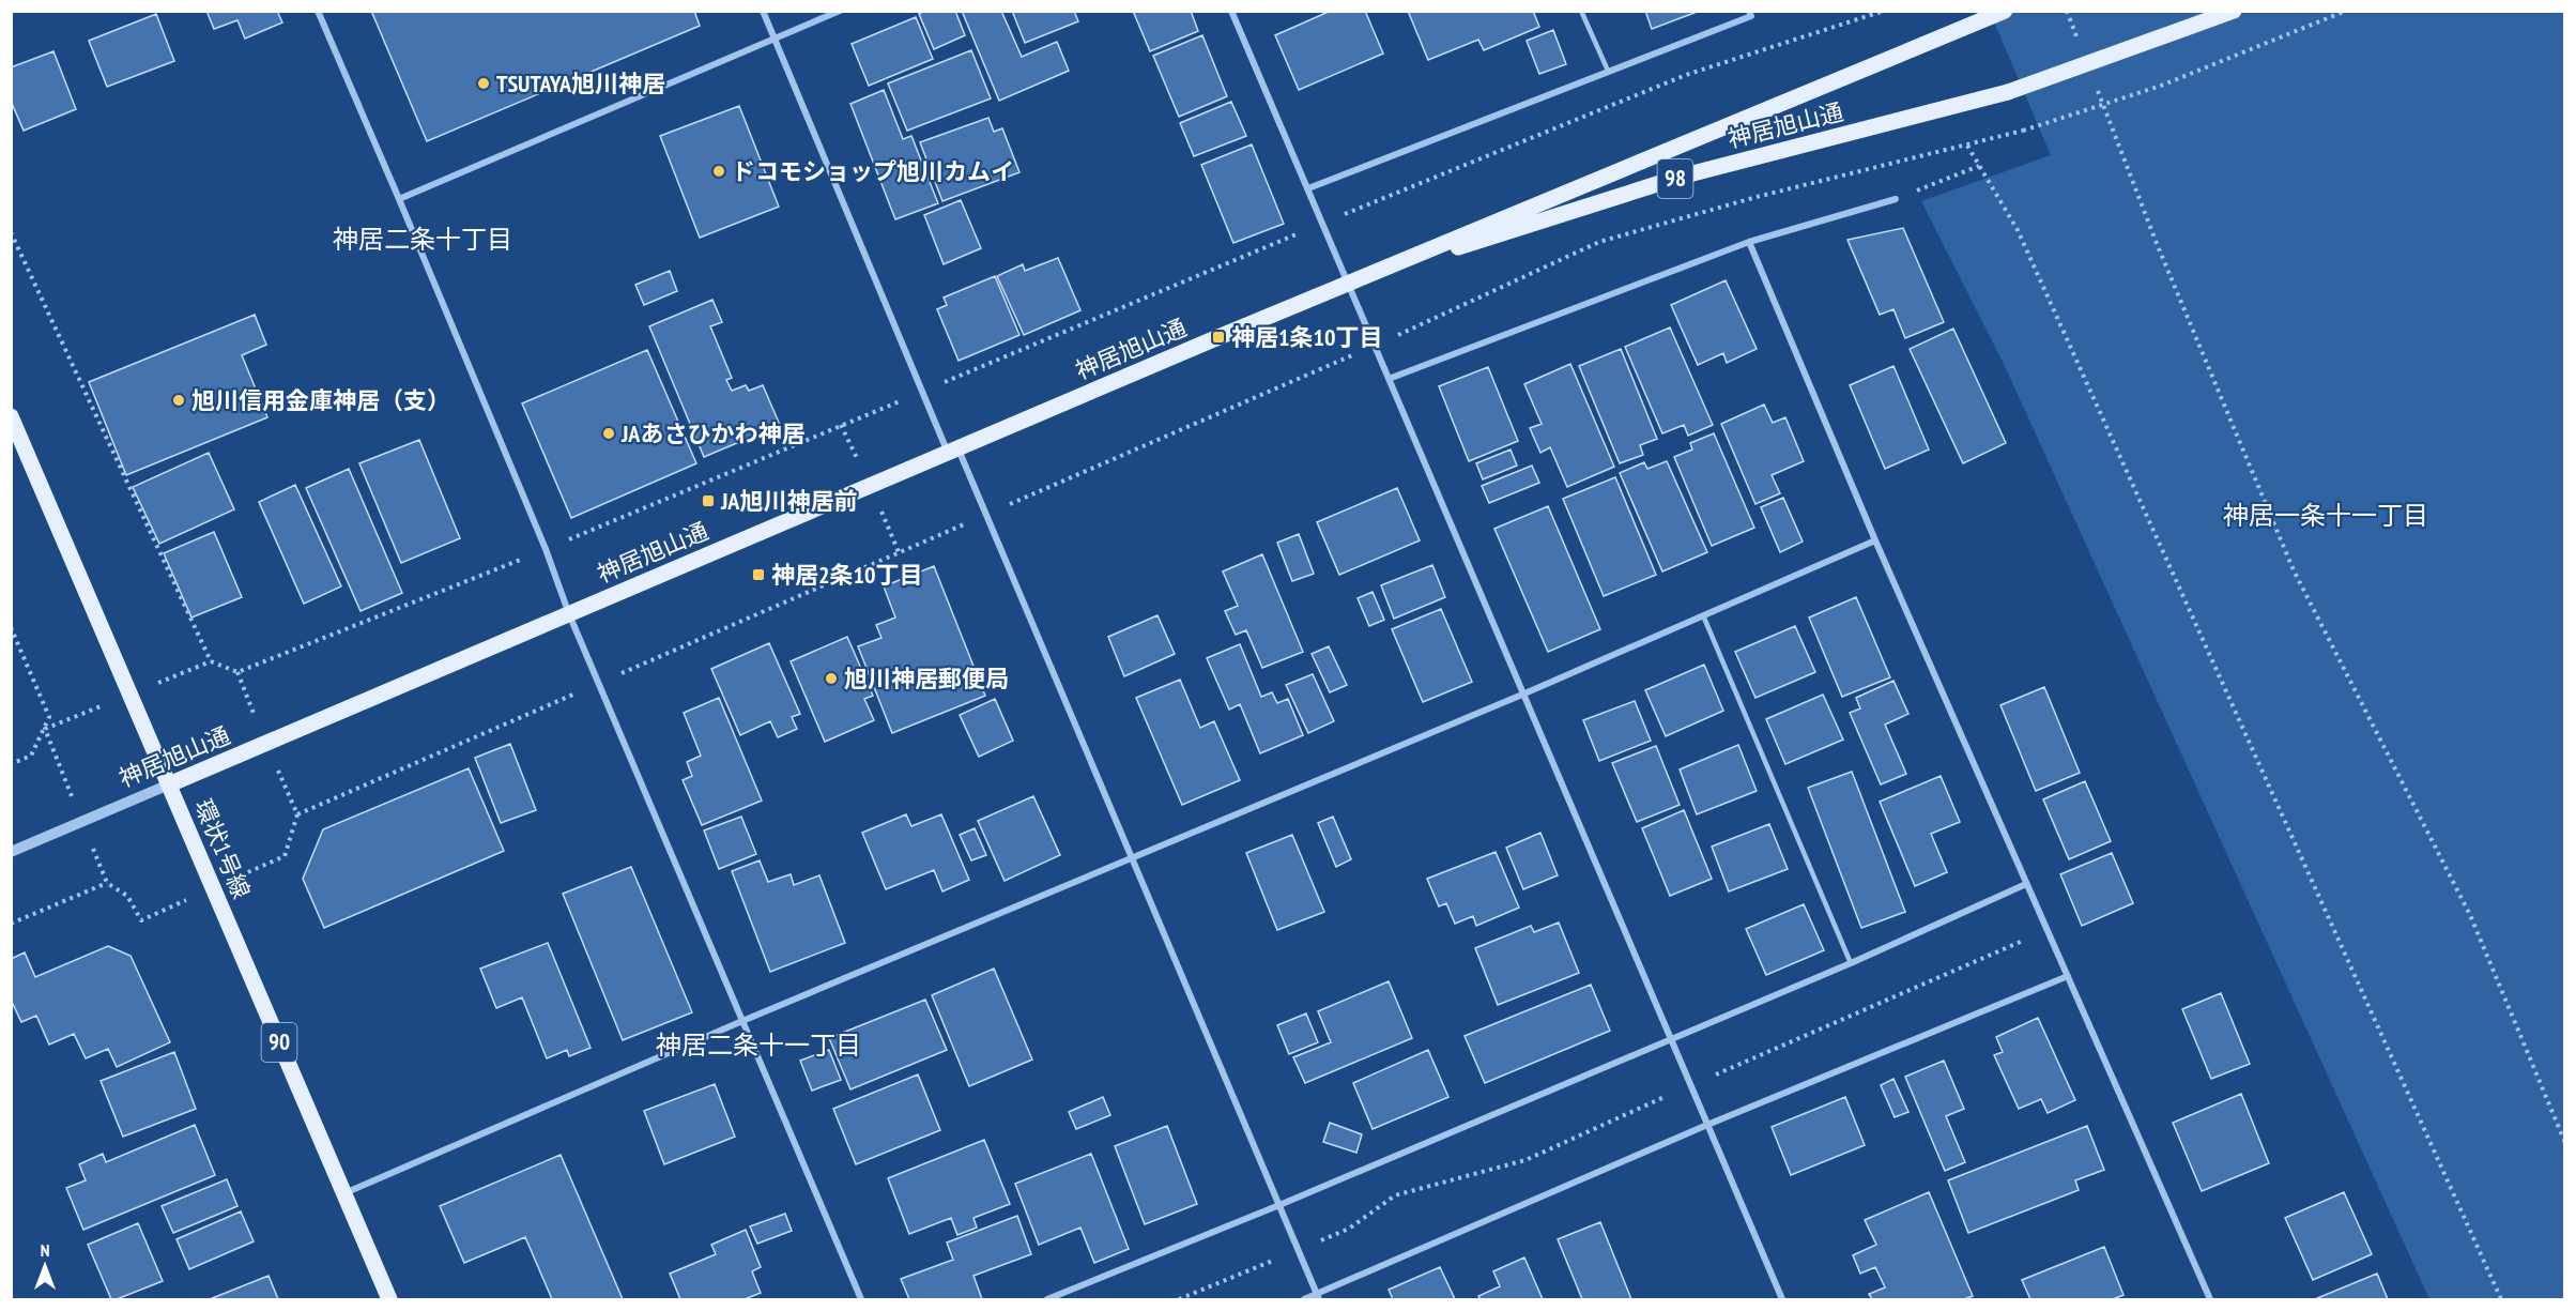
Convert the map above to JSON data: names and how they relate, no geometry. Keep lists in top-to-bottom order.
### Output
{
  "streets": {
    "main road": [
      "神居旭山通",
      "98",
      "環状1号線",
      "90"
    ]
  },
  "crossings": [
    ["神居旭山通", "環状1号線"]
  ],
  "districts": ["神居二条十丁目", "神居一条十一丁目", "神居二条十一丁目"],
  "places": {
    "other": [
      "TSUTAYA旭川神居",
      "ドコモショップ旭川カムイ",
      "旭川信用金庫神居（支）",
      "JAあさひかわ神居",
      "旭川神居郵便局"
    ],
    "transit": ["神居1条10丁目", "JA旭川神居前", "神居2条10丁目"]
  },
  "north": "top"
}
